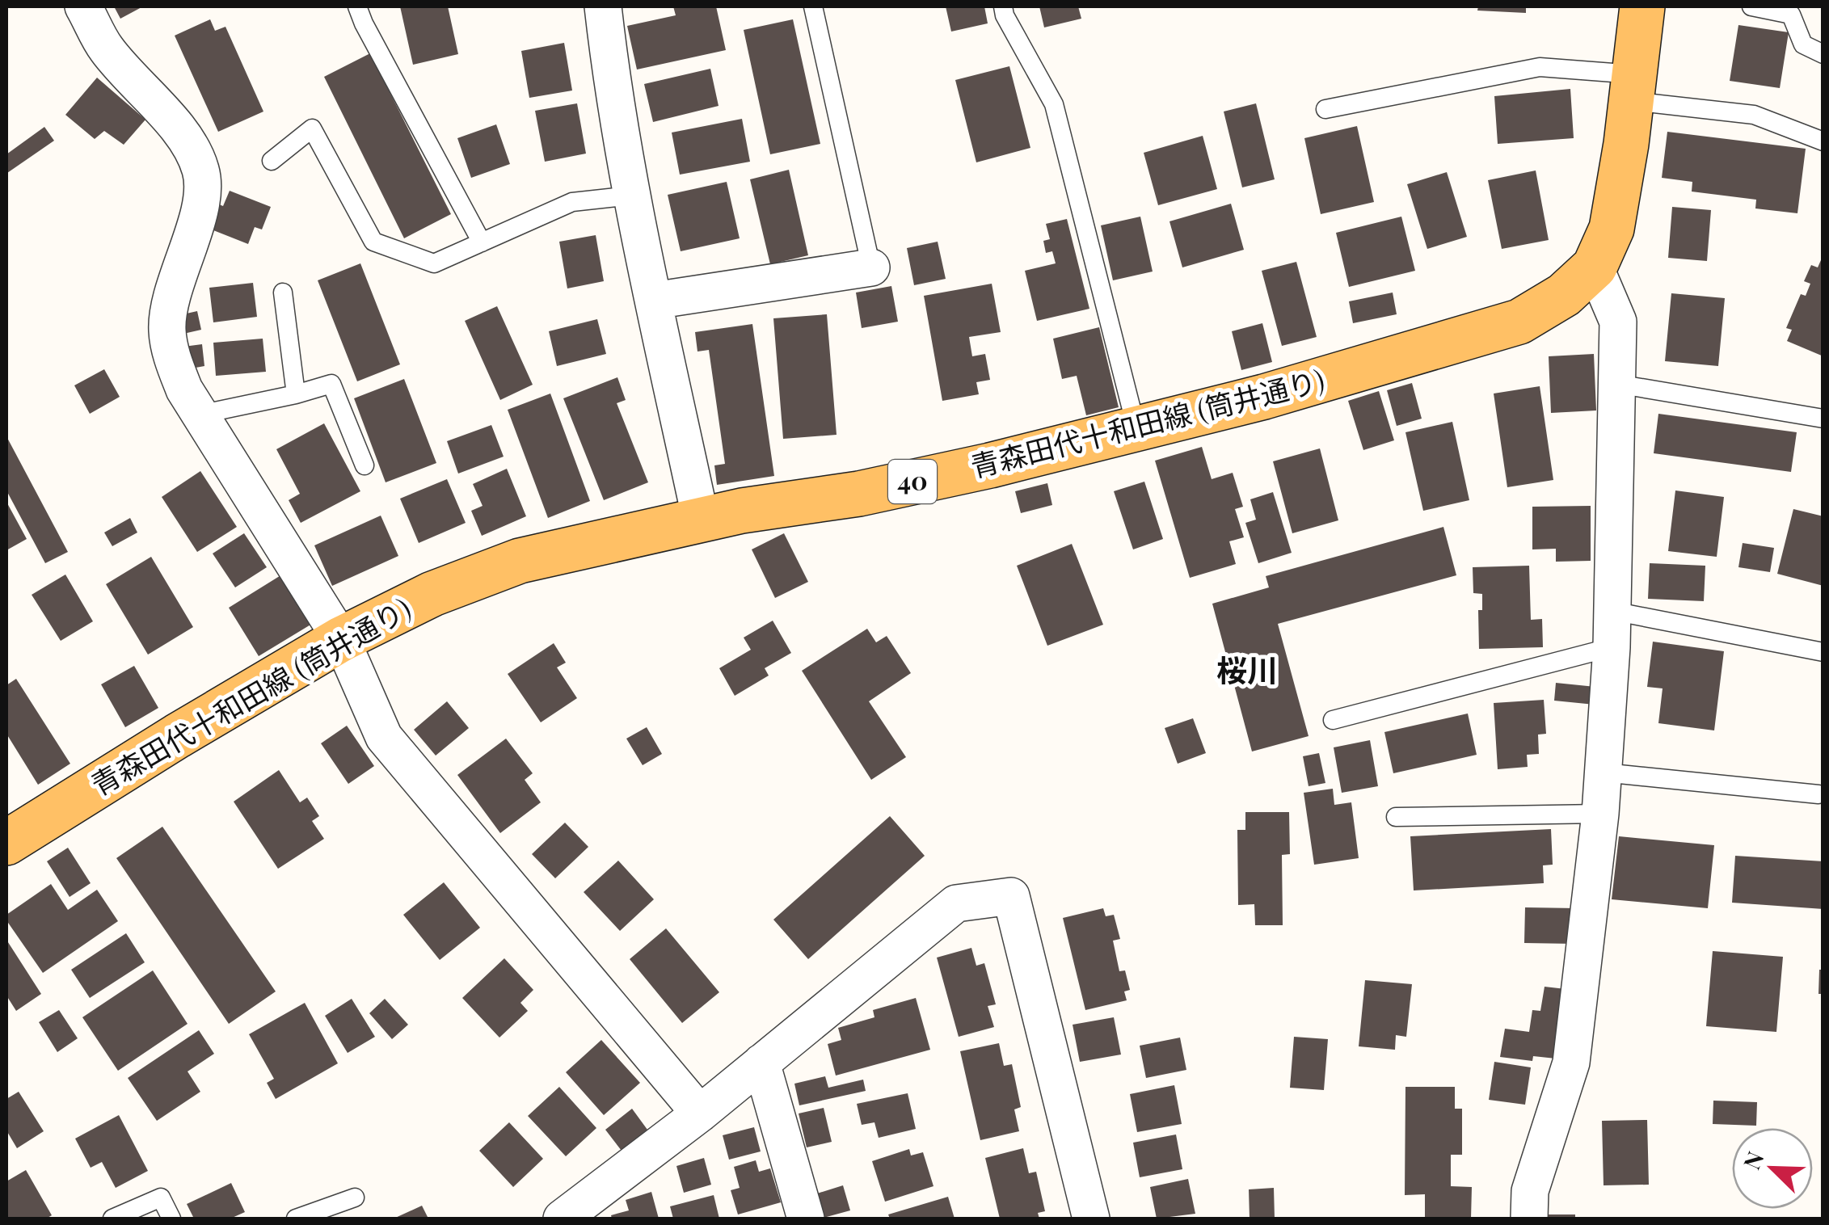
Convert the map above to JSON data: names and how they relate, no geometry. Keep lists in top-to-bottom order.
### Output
{
  "streets": {
    "main road": ["青森田代十和田線 (筒井通り)", "40"]
  },
  "districts": ["桜川"],
  "north": "top left"
}
